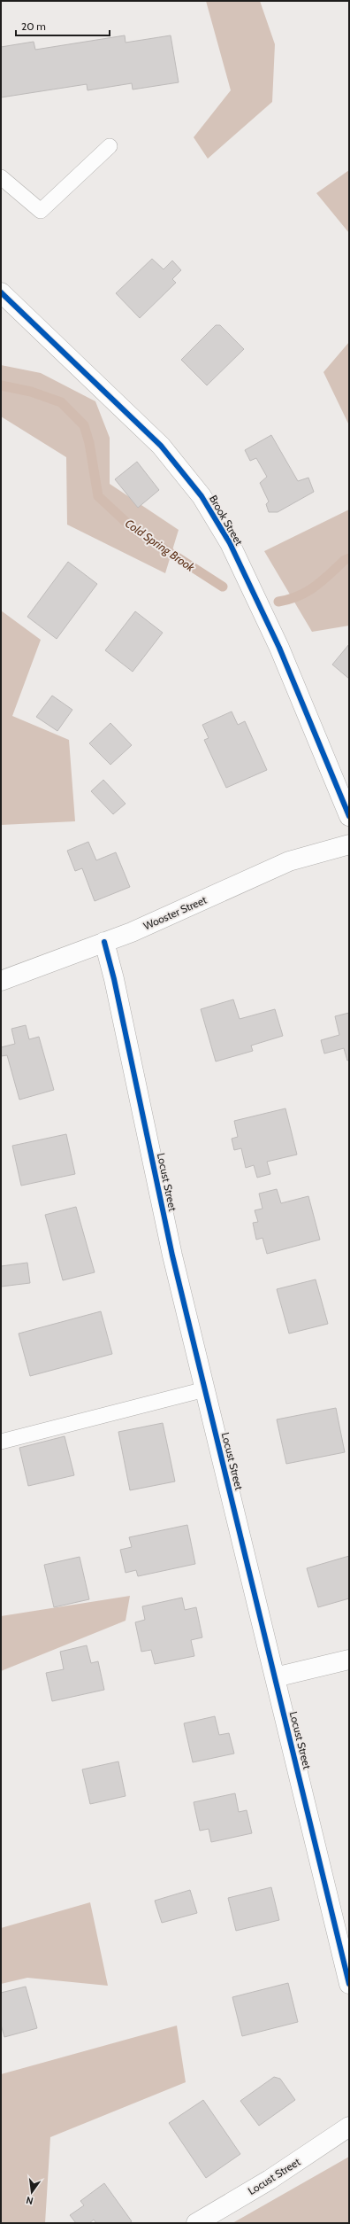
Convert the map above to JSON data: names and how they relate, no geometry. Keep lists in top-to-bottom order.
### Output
{
  "streets": {
    "street": ["Brook Street", "Wooster Street", "Locust Street"]
  },
  "crossings": [
    ["Wooster Street", "Locust Street"]
  ],
  "water": ["Cold Spring Brook"],
  "scale_bar": "20 m",
  "north": "bottom"
}
